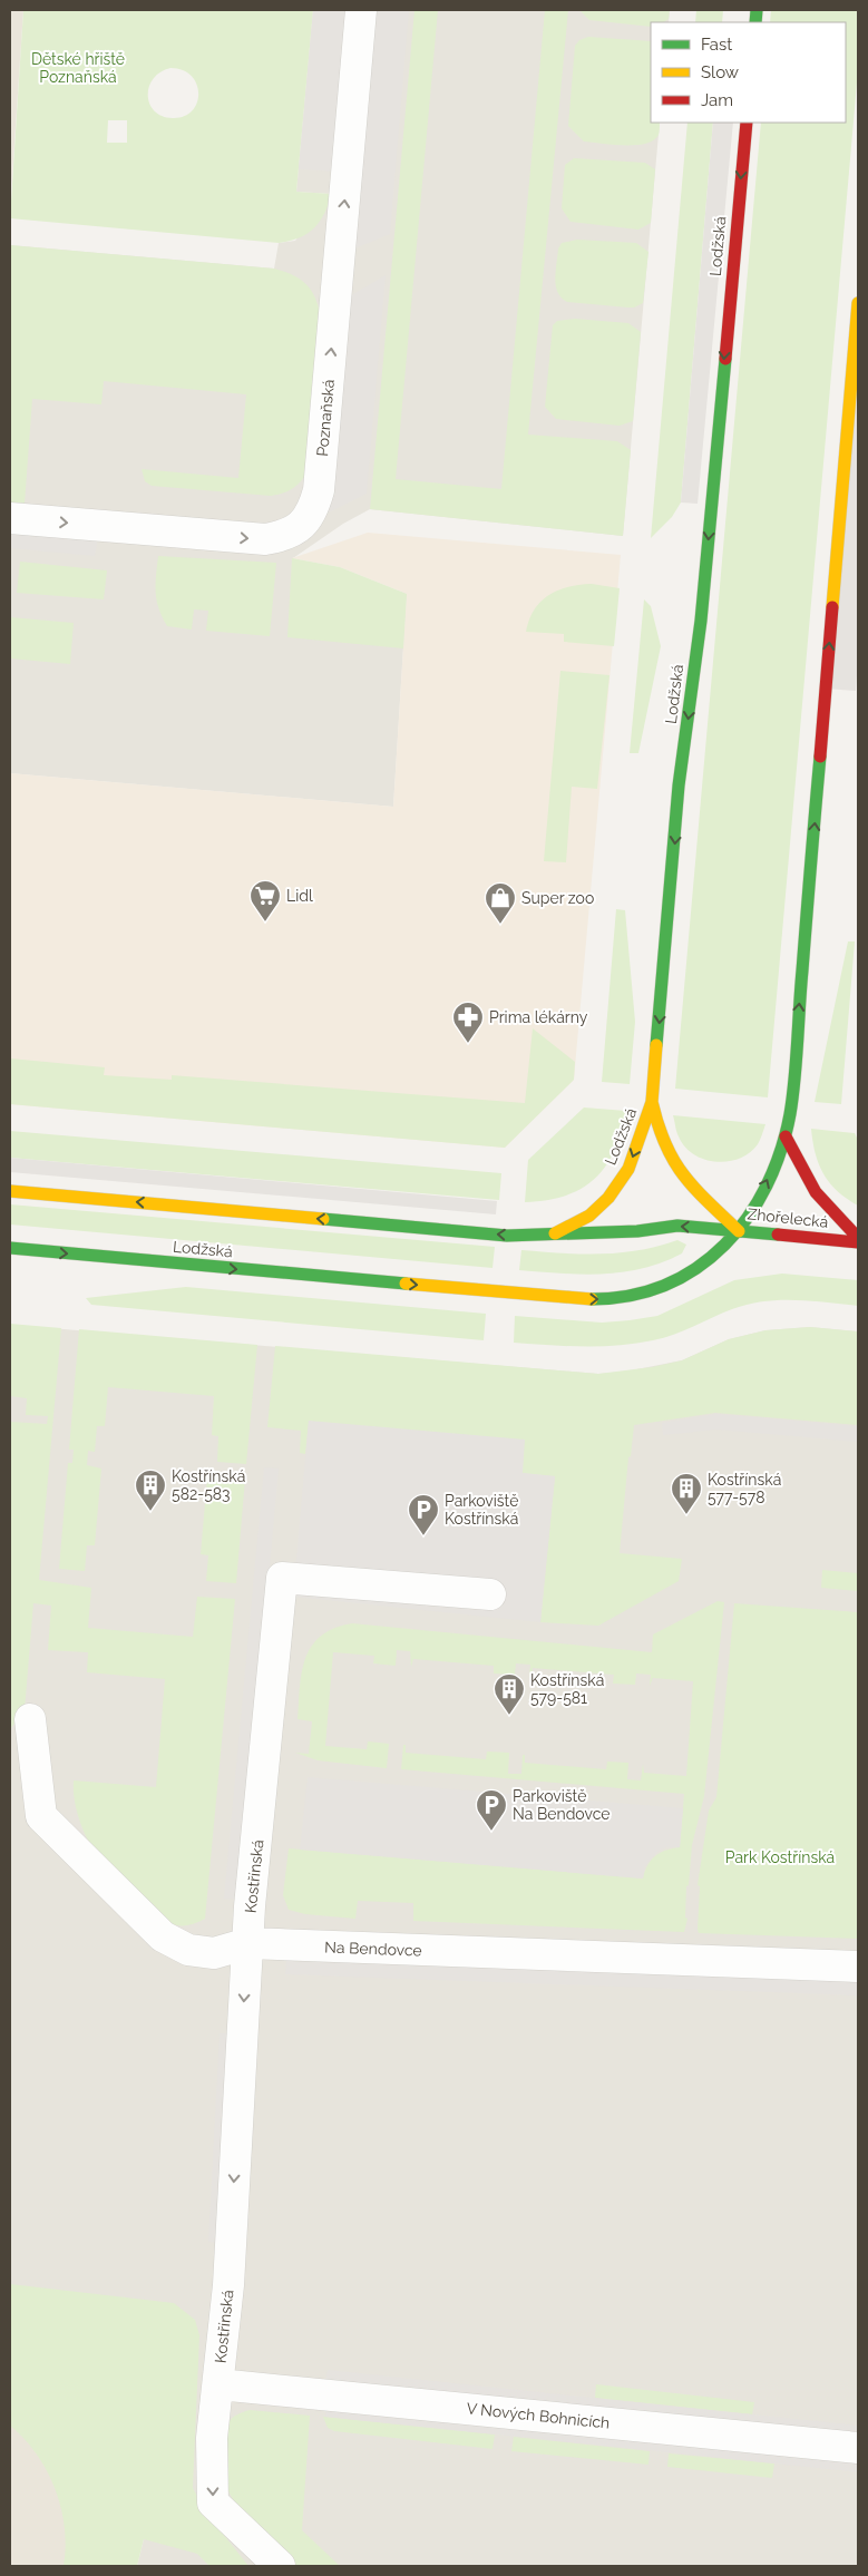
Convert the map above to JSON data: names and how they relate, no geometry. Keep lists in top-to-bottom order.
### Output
{
  "streets": {
    "street": [
      "Lodžská",
      "Poznaňská",
      "Zhořelecká",
      "Kostřínská",
      "Na Bendovce",
      "V Nových Bohnicích"
    ]
  },
  "crossings": [
    ["Lodžská", "Zhořelecká"],
    ["Kostřínská", "Na Bendovce"],
    ["Kostřínská", "V Nových Bohnicích"]
  ],
  "one_way": ["Kostřínská"],
  "parks": ["Dětské hřiště Poznaňská", "Park Kostřínská"],
  "places": {
    "supermarket": ["Lidl"],
    "shop": ["Super zoo"],
    "pharmacy": ["Prima lékárny"],
    "building": ["Kostřínská 582-583", "Kostřínská 577-578", "Kostřínská 579-581"],
    "parking": ["Parkoviště Kostřínská", "Parkoviště Na Bendovce"]
  },
  "legend": ["Fast", "Slow", "Jam"]
}
